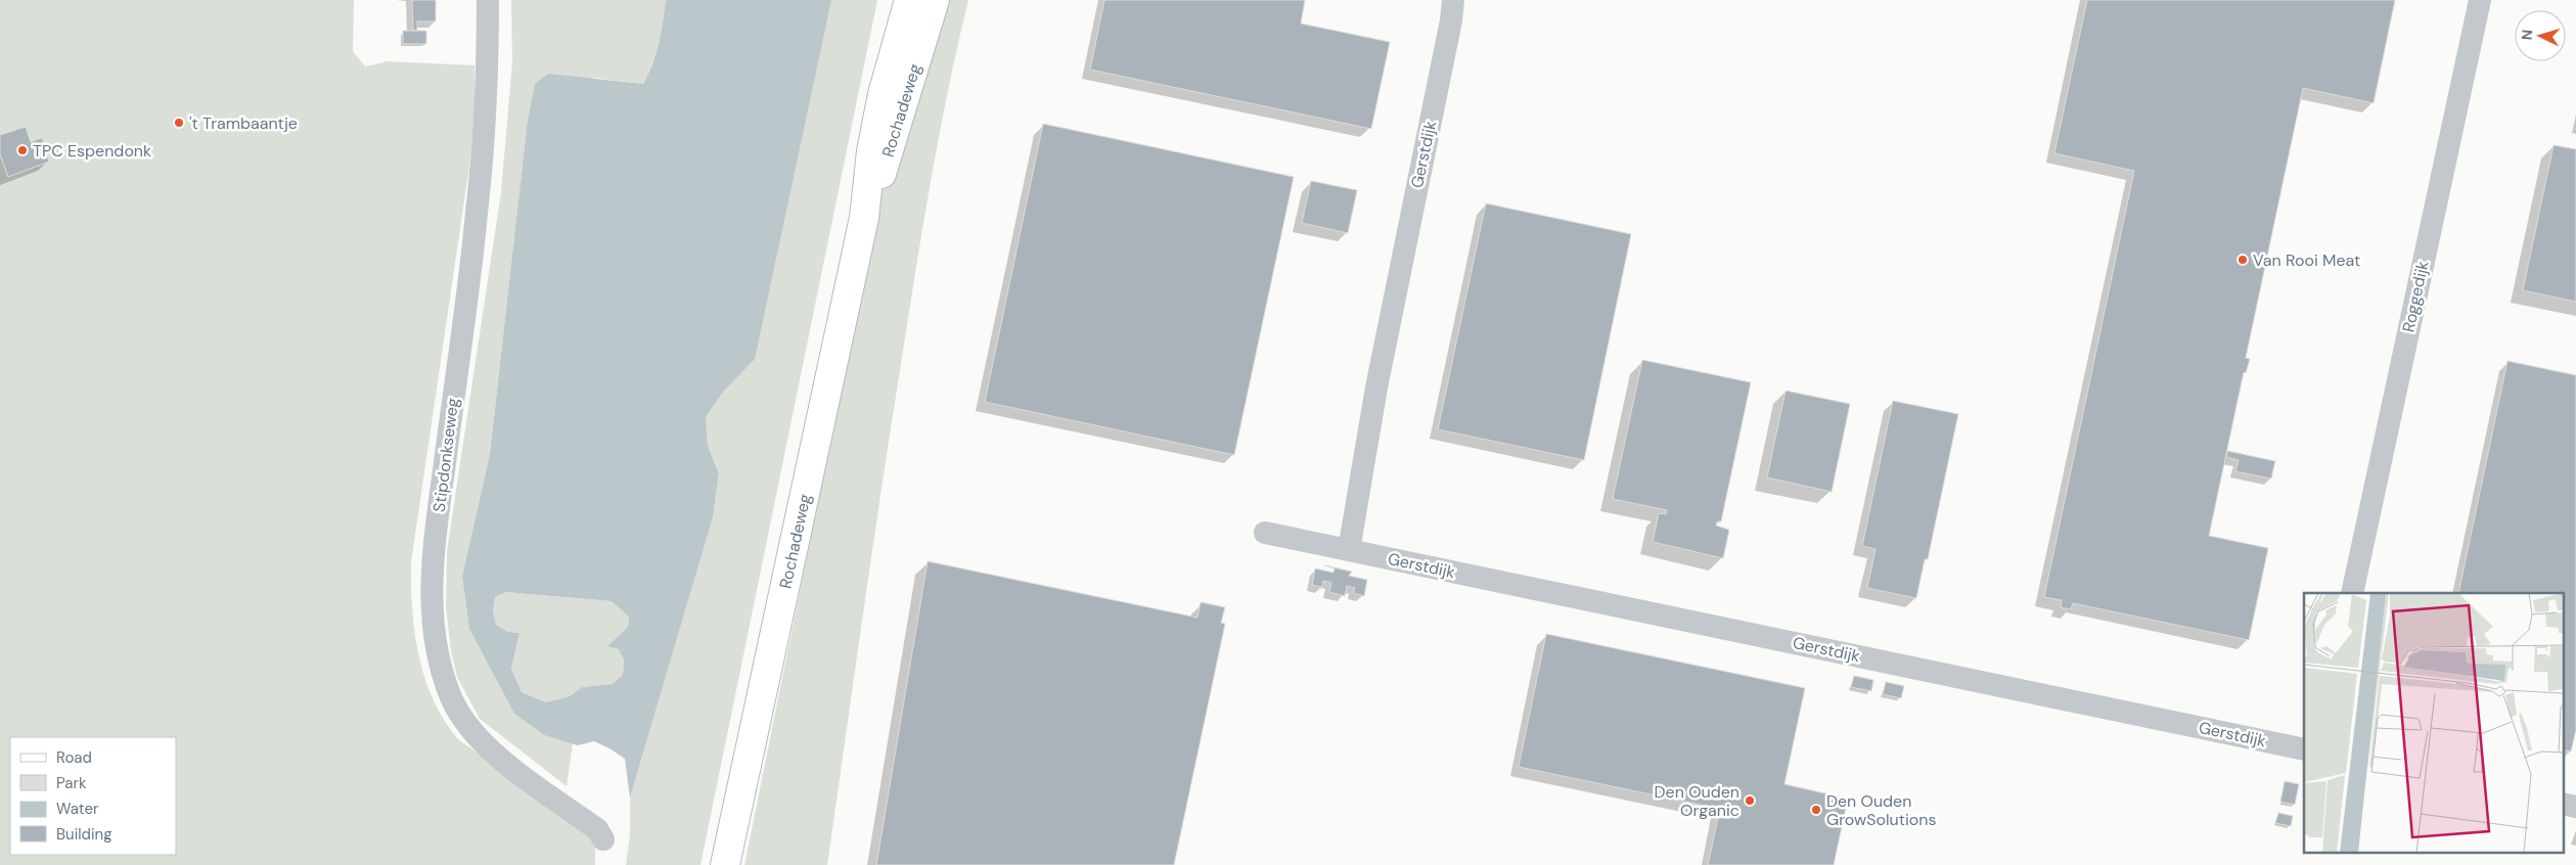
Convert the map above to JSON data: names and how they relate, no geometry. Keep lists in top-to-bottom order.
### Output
{
  "streets": {
    "main road": ["Rochadeweg"],
    "street": ["Gerstdijk", "Roggedijk", "Stipdonkseweg"]
  },
  "places": [
    "'t Trambaantje",
    "TPC Espendonk",
    "Van Rooi Meat",
    "Den Ouden Organic",
    "Den Ouden GrowSolutions"
  ],
  "legend": [
    "Road",
    "Park",
    "Water",
    "Building"
  ],
  "north": "left"
}
